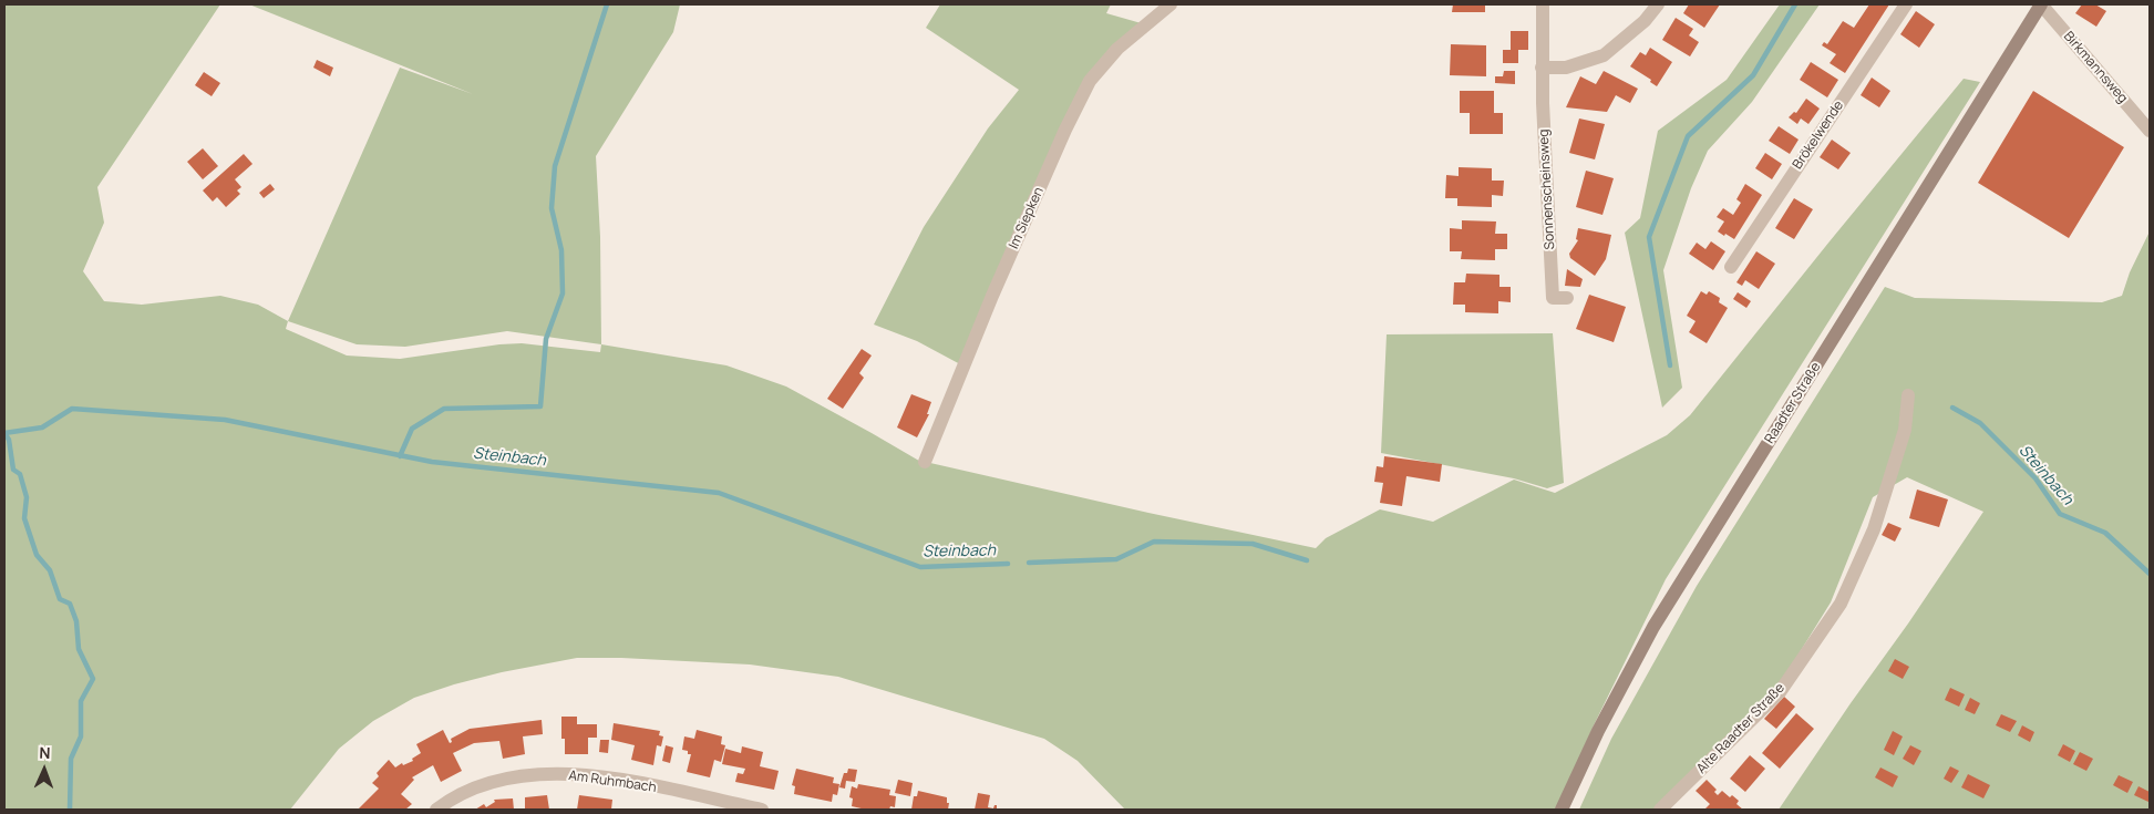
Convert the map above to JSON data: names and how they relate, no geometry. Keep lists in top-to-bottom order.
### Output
{
  "streets": {
    "main road": ["Raadter Straße"],
    "street": [
      "Birkmannsweg",
      "Brökelwende",
      "Sonnenscheinsweg",
      "Im Siepken",
      "Alte Raadter Straße",
      "Am Ruhmbach"
    ]
  },
  "crossings": [
    ["Birkmannsweg", "Raadter Straße"]
  ],
  "water": ["Steinbach"],
  "north": "top"
}
